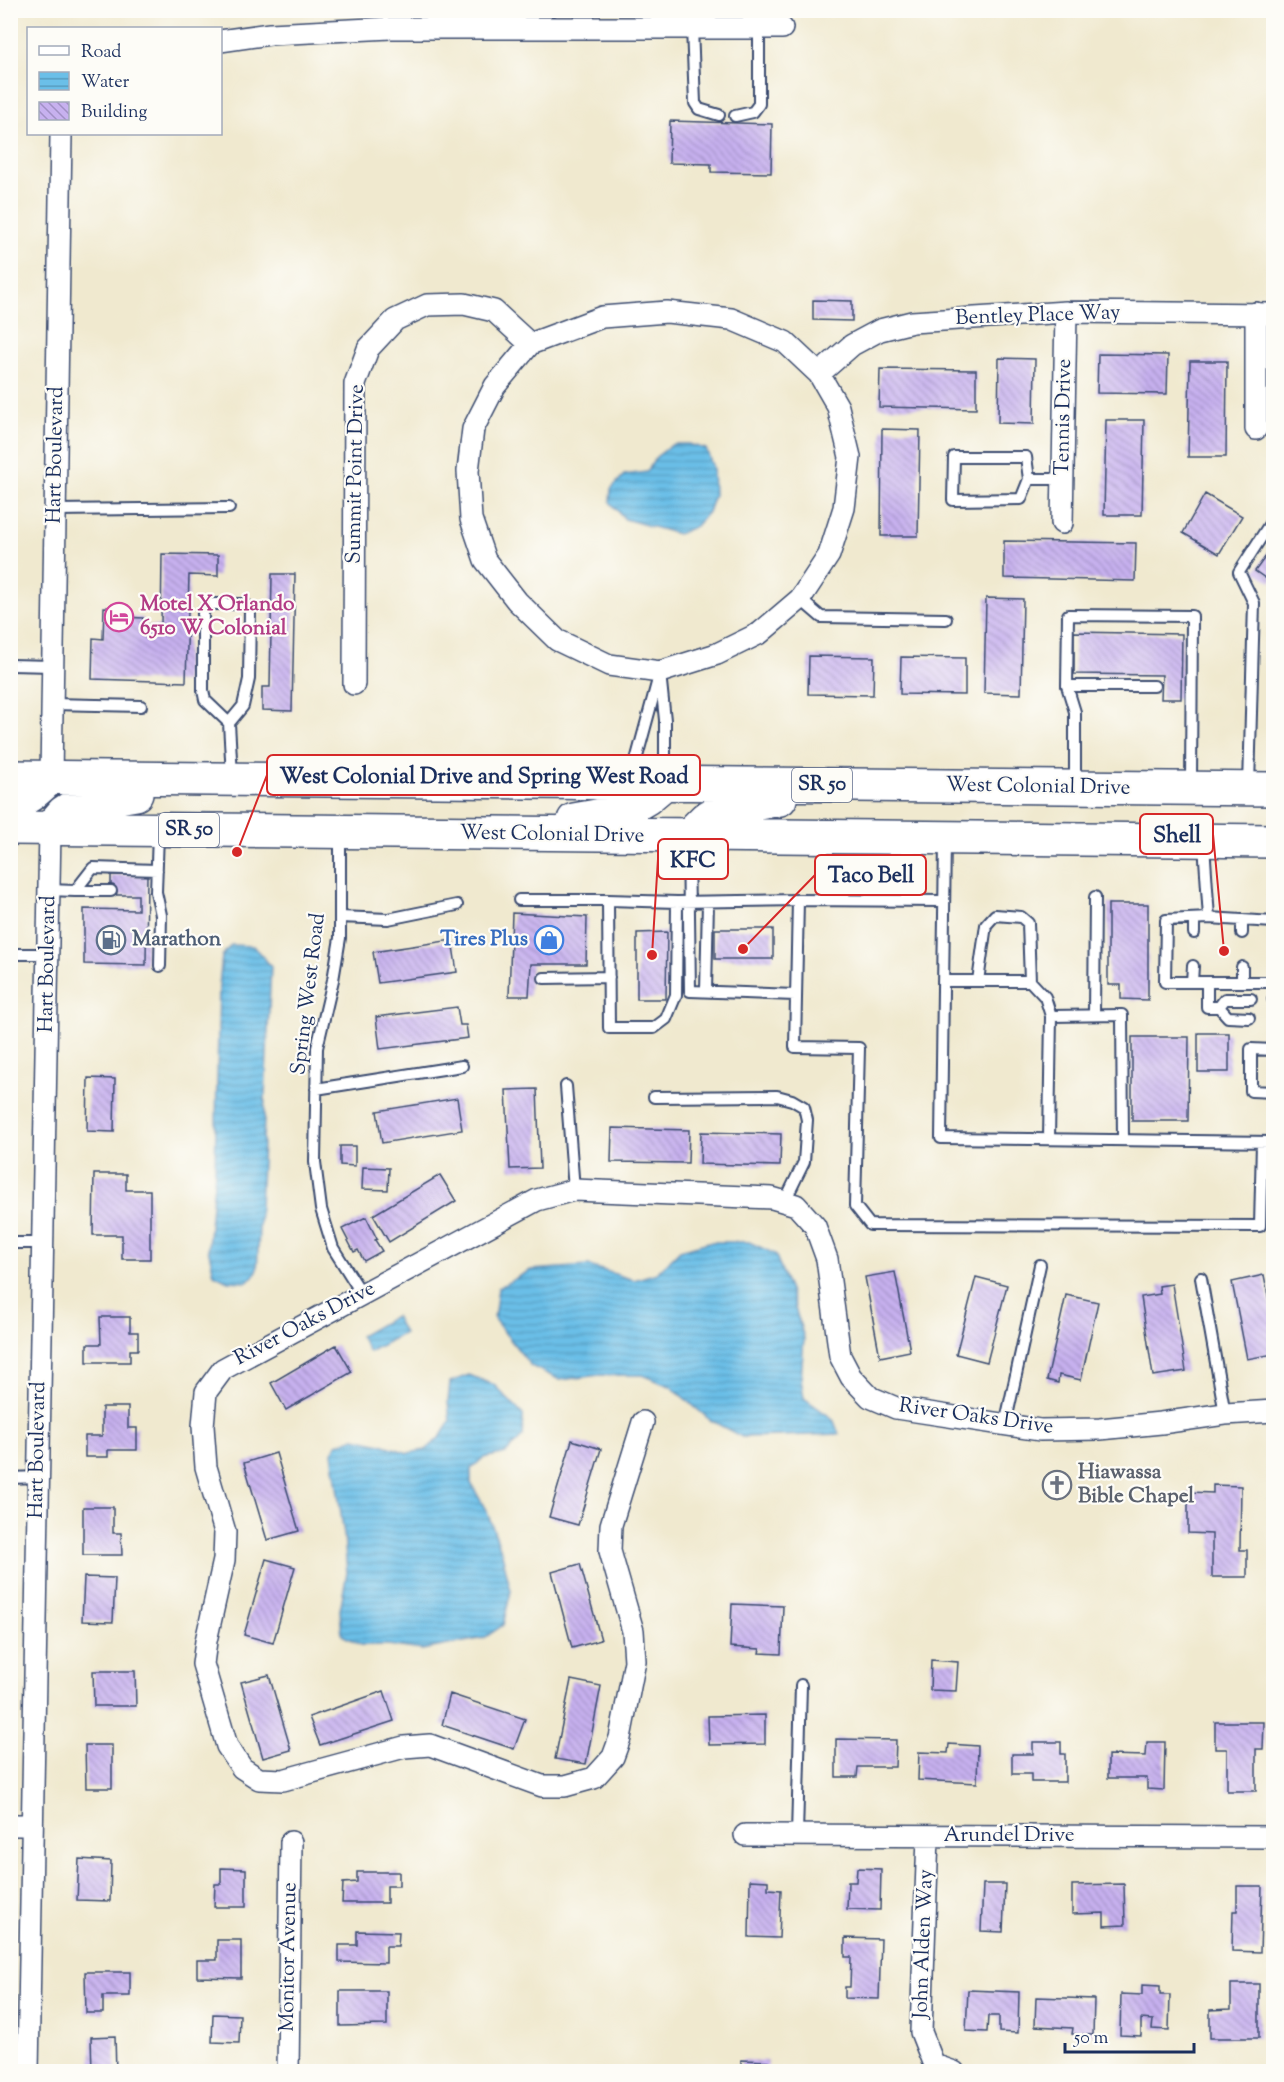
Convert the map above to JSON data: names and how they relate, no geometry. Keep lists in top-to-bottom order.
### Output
{
  "streets": {
    "highway": ["SR 50", "West Colonial Drive"],
    "street": [
      "Bentley Place Way",
      "Tennis Drive",
      "Hart Boulevard",
      "Summit Point Drive",
      "River Oaks Drive",
      "Arundel Drive",
      "John Alden Way",
      "Monitor Avenue"
    ],
    "lane": ["Spring West Road"]
  },
  "crossings": [
    ["Bentley Place Way", "Tennis Drive"],
    ["Hart Boulevard", "West Colonial Drive"],
    ["West Colonial Drive", "Spring West Road"],
    ["Spring West Road", "River Oaks Drive"],
    ["Arundel Drive", "John Alden Way"]
  ],
  "places": {
    "hotel": ["Motel X Orlando 6510 W Colonial"],
    "other": [
      "West Colonial Drive and Spring West Road",
      "Taco Bell",
      "Shell",
      "KFC"
    ],
    "fuel station": ["Marathon"],
    "shop": ["Tires Plus"],
    "church": ["Hiawassa Bible Chapel"]
  },
  "legend": ["Road", "Water", "Building"],
  "scale_bar": "50 m"
}
